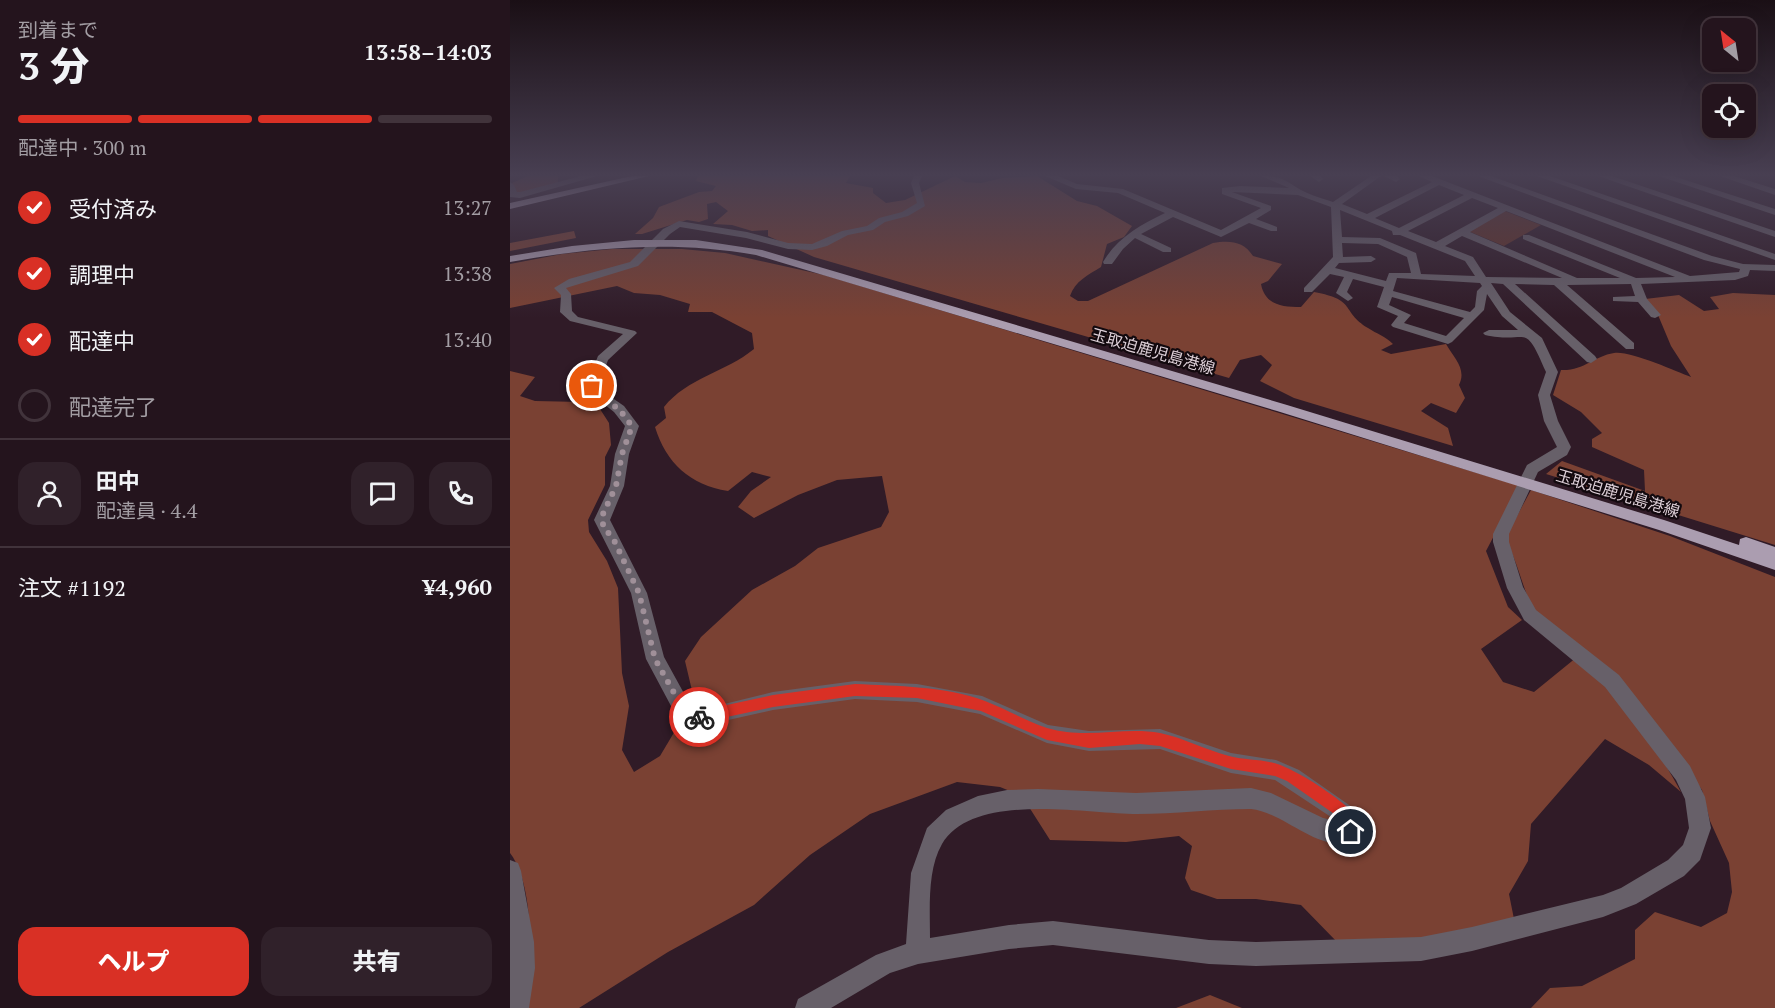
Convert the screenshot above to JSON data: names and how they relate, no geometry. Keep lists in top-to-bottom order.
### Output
{
  "streets": {
    "main road": ["玉取迫鹿児島港線"]
  },
  "north": "top left",
  "page": {
    "heading": ["3 分", "到着まで", "13:58–14:03"],
    "panel": [
      "田中",
      "配達員 · 4.4",
      "注文 #1192",
      "¥4,960"
    ],
    "bar": "配達中 · 300 m",
    "list": [
      ["受付済み", "13:27"],
      ["調理中", "13:38"],
      ["配達中", "13:40"],
      "配達完了"
    ],
    "buttons": ["ヘルプ", "共有"]
  }
}
